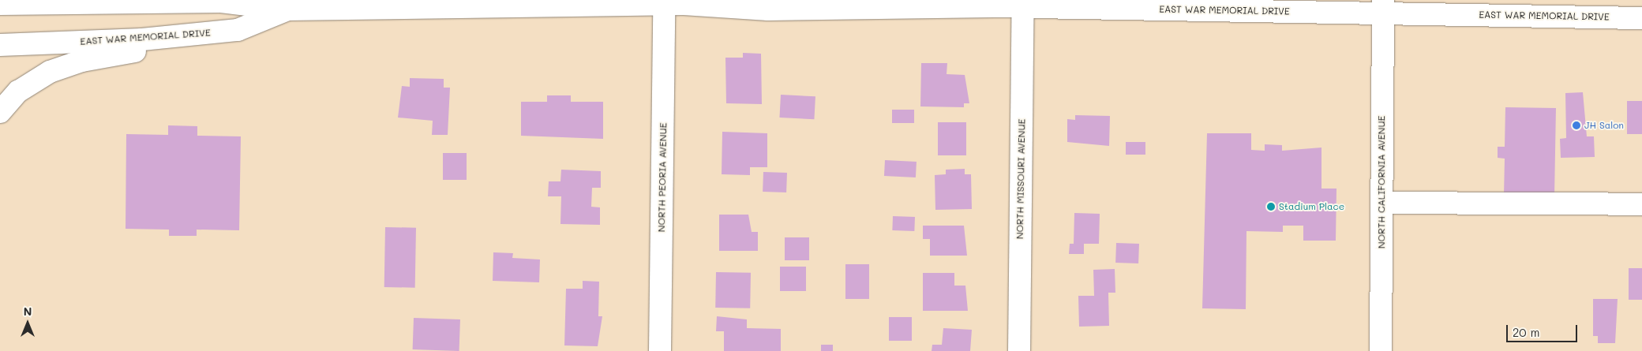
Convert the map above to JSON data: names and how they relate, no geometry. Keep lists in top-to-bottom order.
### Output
{
  "streets": {
    "main road": [
      "EAST WAR MEMORIAL DRIVE",
      "NORTH PEORIA AVENUE",
      "NORTH MISSOURI AVENUE",
      "NORTH CALIFORNIA AVENUE"
    ]
  },
  "crossings": [
    ["EAST WAR MEMORIAL DRIVE", "NORTH PEORIA AVENUE"],
    ["EAST WAR MEMORIAL DRIVE", "NORTH MISSOURI AVENUE"],
    ["EAST WAR MEMORIAL DRIVE", "NORTH CALIFORNIA AVENUE"]
  ],
  "places": ["JH Salon", "Stadium Place"],
  "scale_bar": "20 m",
  "north": "top"
}
